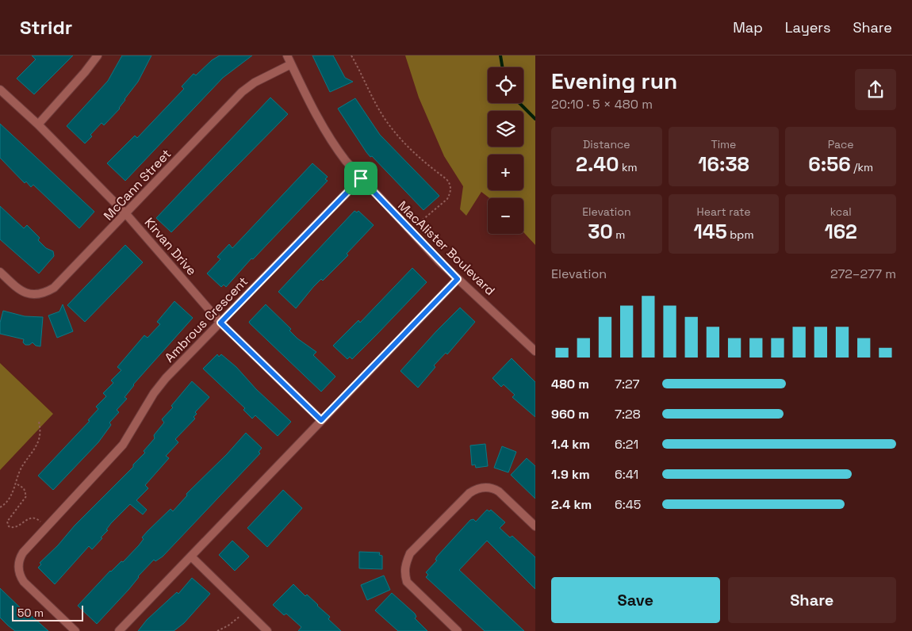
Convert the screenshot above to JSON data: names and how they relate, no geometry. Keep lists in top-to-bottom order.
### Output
{
  "streets": {
    "street": [
      "McCann Street",
      "Kirvan Drive",
      "MacAlister Boulevard",
      "Ambrous Crescent"
    ]
  },
  "crossings": [
    ["McCann Street", "Kirvan Drive"],
    ["McCann Street", "MacAlister Boulevard"],
    ["Kirvan Drive", "Ambrous Crescent"],
    ["MacAlister Boulevard", "Ambrous Crescent"]
  ],
  "scale_bar": "50 m",
  "page": {
    "header": "Stridr",
    "nav": ["Map", "Layers", "Share"],
    "heading": ["Evening run", "20:10 · 5 × 480 m"],
    "map_buttons": ["+", "−"],
    "stats": [
      ["Distance", "2.40 km"],
      ["Time", "16:38"],
      ["Pace", "6:56 /km"],
      ["Elevation", "30 m"],
      ["Heart rate", "145 bpm"],
      ["kcal", "162"]
    ],
    "chart": ["Elevation", "272–277 m"],
    "list": [
      {
        "name": "480 m",
        "note": "7:27"
      },
      {
        "name": "960 m",
        "note": "7:28"
      },
      {
        "name": "1.4 km",
        "note": "6:21"
      },
      {
        "name": "1.9 km",
        "note": "6:41"
      },
      {
        "name": "2.4 km",
        "note": "6:45"
      }
    ],
    "buttons": ["Save", "Share"],
    "scale": "50 m"
  }
}
